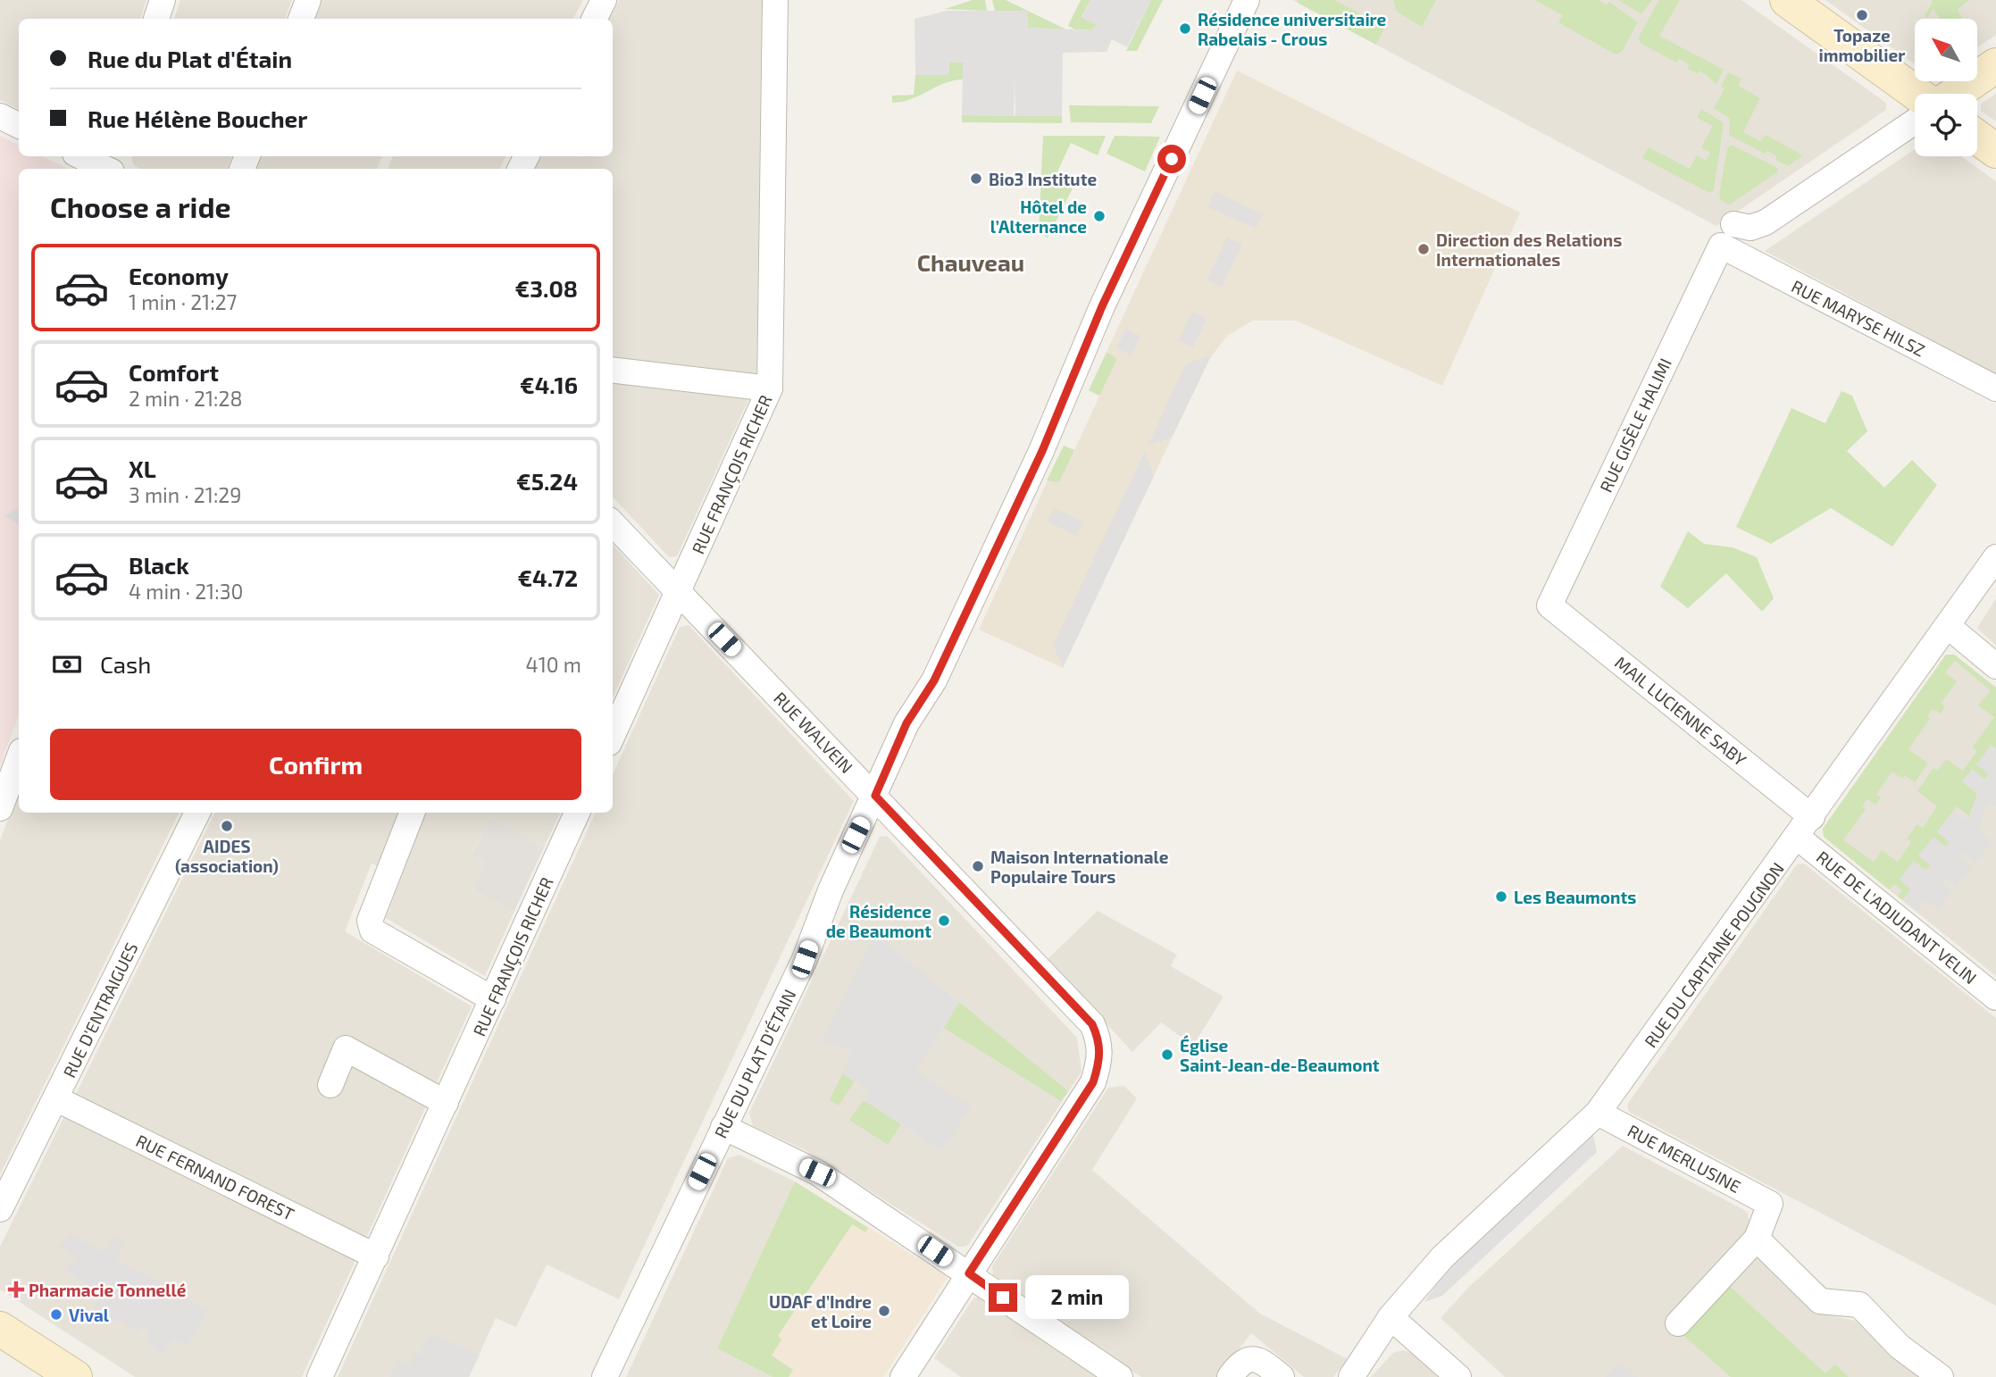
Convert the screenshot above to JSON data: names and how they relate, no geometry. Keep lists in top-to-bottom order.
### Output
{
  "streets": {
    "street": [
      "RUE MARYSE HILSZ",
      "RUE GISÈLE HALIMI",
      "RUE FRANÇOIS RICHER",
      "MAIL LUCIENNE SABY",
      "RUE WALVEIN",
      "RUE DE L'ADJUDANT VELIN",
      "RUE DU CAPITAINE POUGNON",
      "RUE D'ENTRAIGUES",
      "RUE DU PLAT D'ÉTAIN",
      "RUE MERLUSINE",
      "RUE FERNAND FOREST"
    ]
  },
  "crossings": [
    ["RUE MARYSE HILSZ", "RUE GISÈLE HALIMI"],
    ["RUE GISÈLE HALIMI", "MAIL LUCIENNE SABY"],
    ["RUE FRANÇOIS RICHER", "RUE WALVEIN"],
    ["RUE FRANÇOIS RICHER", "RUE FERNAND FOREST"],
    ["MAIL LUCIENNE SABY", "RUE DU CAPITAINE POUGNON"],
    ["RUE WALVEIN", "RUE DU PLAT D'ÉTAIN"],
    ["RUE DE L'ADJUDANT VELIN", "RUE DU CAPITAINE POUGNON"],
    ["RUE DU CAPITAINE POUGNON", "RUE MERLUSINE"],
    ["RUE D'ENTRAIGUES", "RUE FERNAND FOREST"]
  ],
  "districts": ["Chauveau"],
  "places": {
    "other": [
      "Topaze immobilier",
      "Résidence universitaire Rabelais - Crous",
      "Bio3 Institute",
      "Hôtel de l’Alternance",
      "Direction des Relations Internationales",
      "AIDES (association)",
      "Maison Internationale Populaire Tours",
      "Les Beaumonts",
      "Résidence de Beaumont",
      "Église Saint-Jean-de-Beaumont",
      "UDAF d’Indre et Loire",
      "Vival"
    ],
    "health": ["Pharmacie Tonnellé"]
  },
  "north": "top left",
  "page": {
    "banner": ["Rue du Plat d'Étain", "Rue Hélène Boucher"],
    "heading": "Choose a ride",
    "list": [
      {
        "name": "Economy",
        "note": "1 min · 21:27",
        "value": "€3.08"
      },
      {
        "name": "Comfort",
        "note": "2 min · 21:28",
        "value": "€4.16"
      },
      {
        "name": "XL",
        "note": "3 min · 21:29",
        "value": "€5.24"
      },
      {
        "name": "Black",
        "note": "4 min · 21:30",
        "value": "€4.72"
      }
    ],
    "pay": ["Cash", "410 m"],
    "buttons": "Confirm",
    "bubble": "2 min"
  }
}
